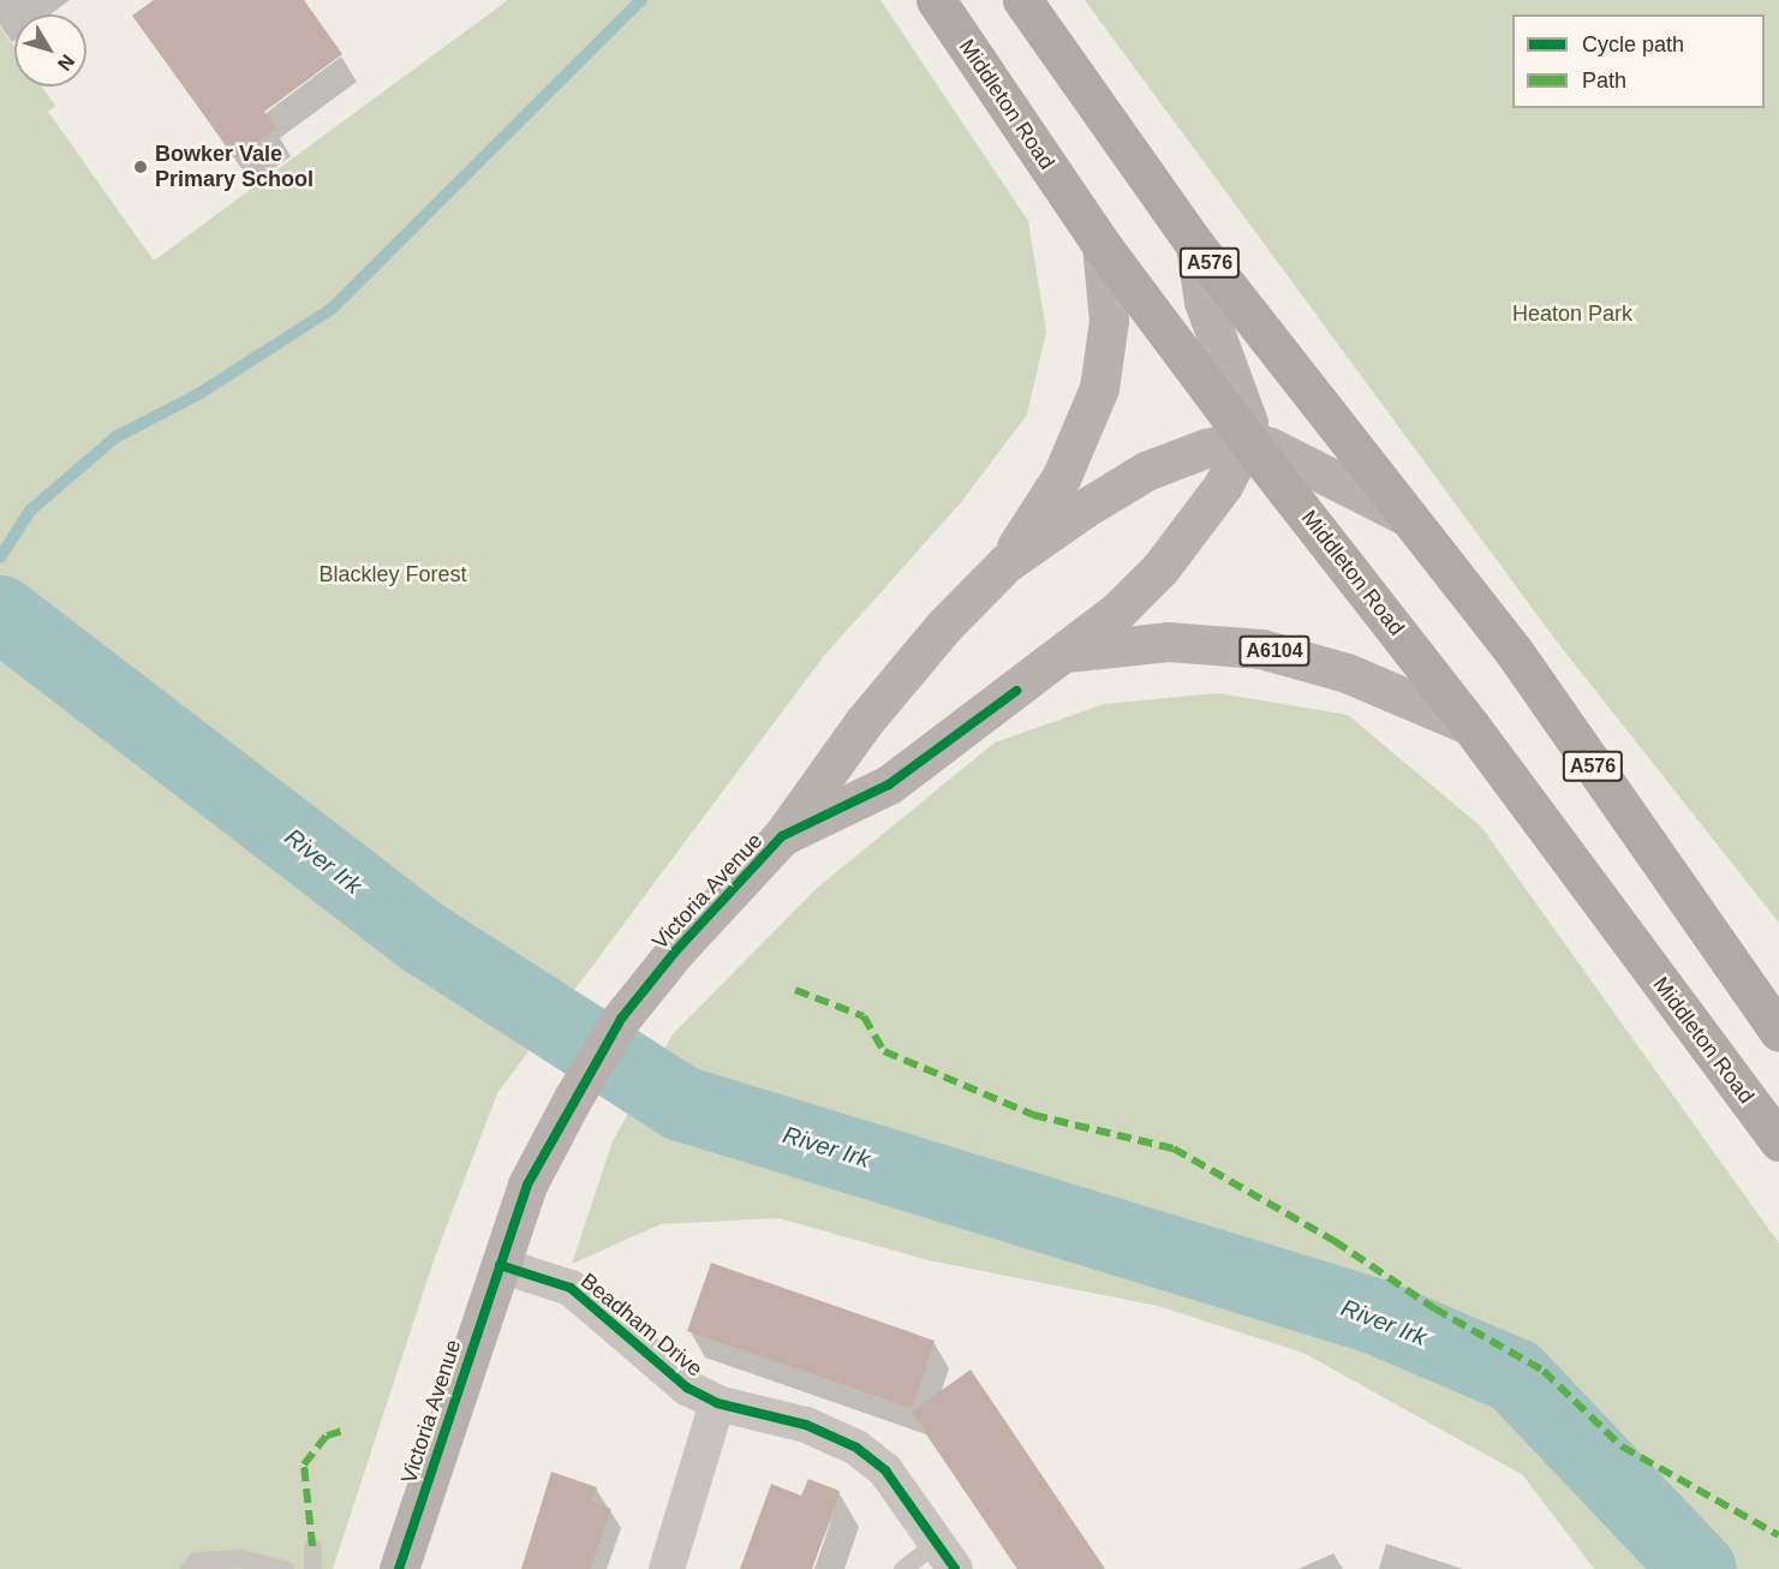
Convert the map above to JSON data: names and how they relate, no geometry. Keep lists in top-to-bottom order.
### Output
{
  "streets": {
    "highway": ["Middleton Road", "A576"],
    "main road": ["A6104", "Victoria Avenue"],
    "street": ["Beadham Drive"]
  },
  "crossings": [
    ["Middleton Road", "A6104"],
    ["Middleton Road", "Victoria Avenue"],
    ["A6104", "Victoria Avenue"],
    ["Victoria Avenue", "Beadham Drive"]
  ],
  "water": ["River Irk"],
  "parks": ["Heaton Park", "Blackley Forest"],
  "places": ["Bowker Vale Primary School"],
  "legend": ["Cycle path", "Path"],
  "north": "bottom right"
}
